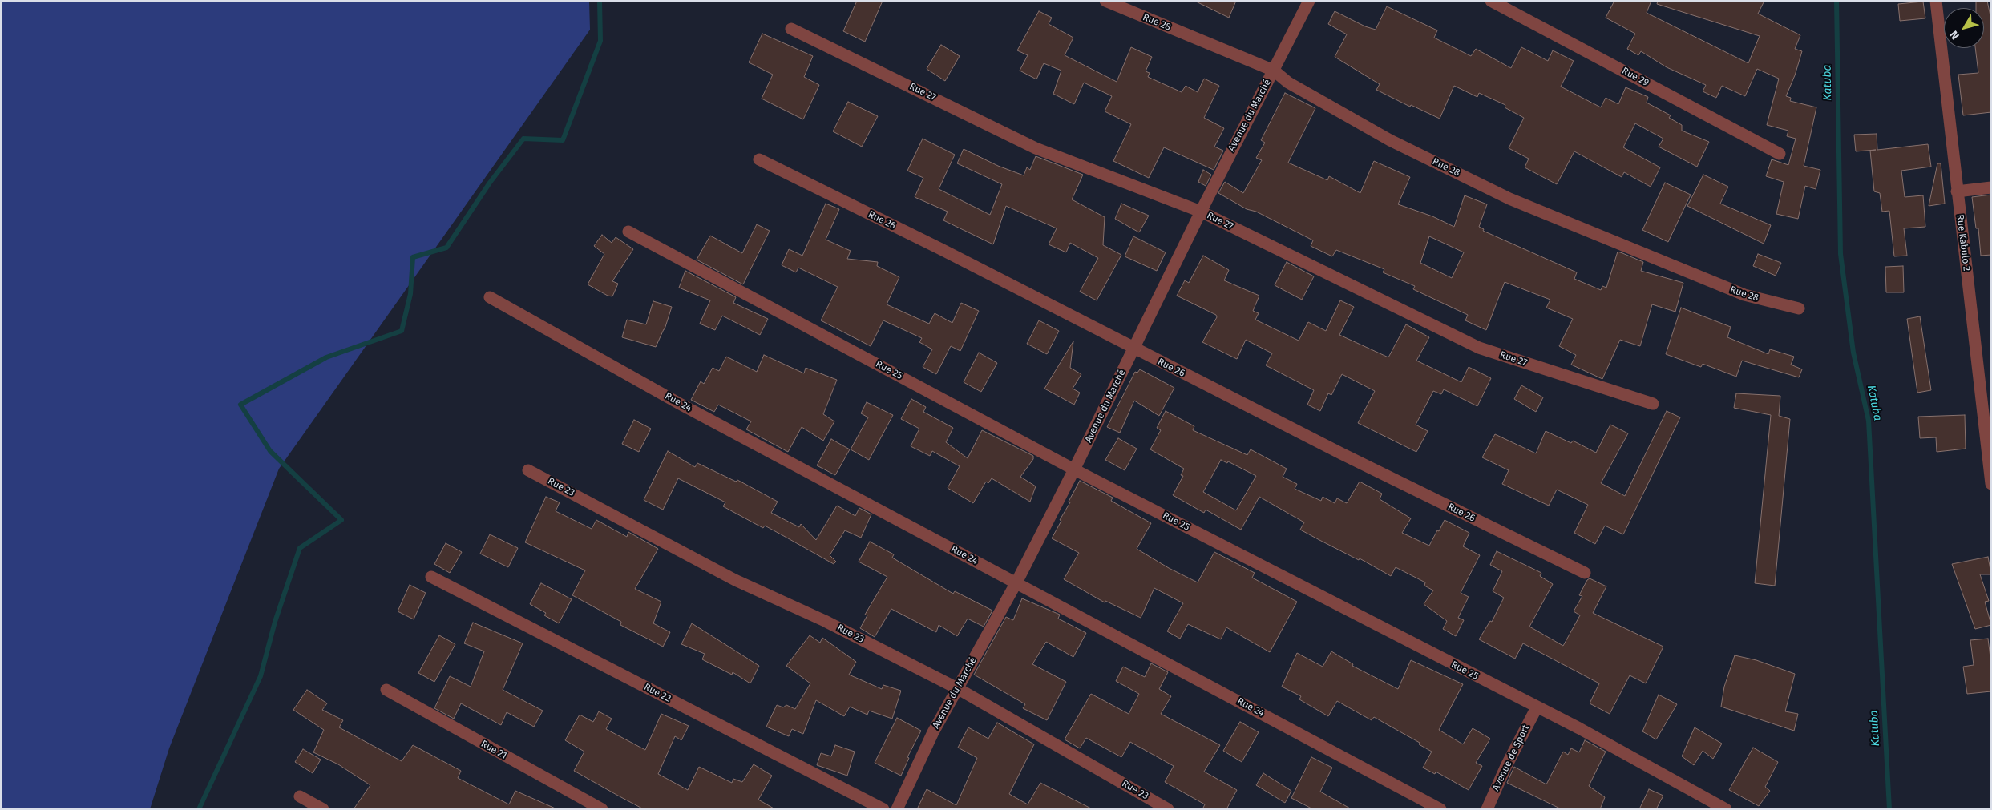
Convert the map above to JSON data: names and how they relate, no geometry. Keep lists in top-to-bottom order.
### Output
{
  "streets": {
    "street": [
      "Rue 28",
      "Rue 29",
      "Rue 27",
      "Avenue du Marché",
      "Rue 26",
      "Rue Kabulo 2",
      "Rue 25",
      "Rue 24",
      "Rue 23",
      "Rue 22",
      "Rue 21",
      "Avenue de Sport"
    ]
  },
  "crossings": [
    ["Rue 28", "Avenue du Marché"],
    ["Rue 27", "Avenue du Marché"],
    ["Avenue du Marché", "Rue 26"],
    ["Avenue du Marché", "Rue 25"],
    ["Avenue du Marché", "Rue 24"],
    ["Avenue du Marché", "Rue 23"],
    ["Rue 25", "Avenue de Sport"]
  ],
  "water": ["Katuba"],
  "north": "bottom left"
}
